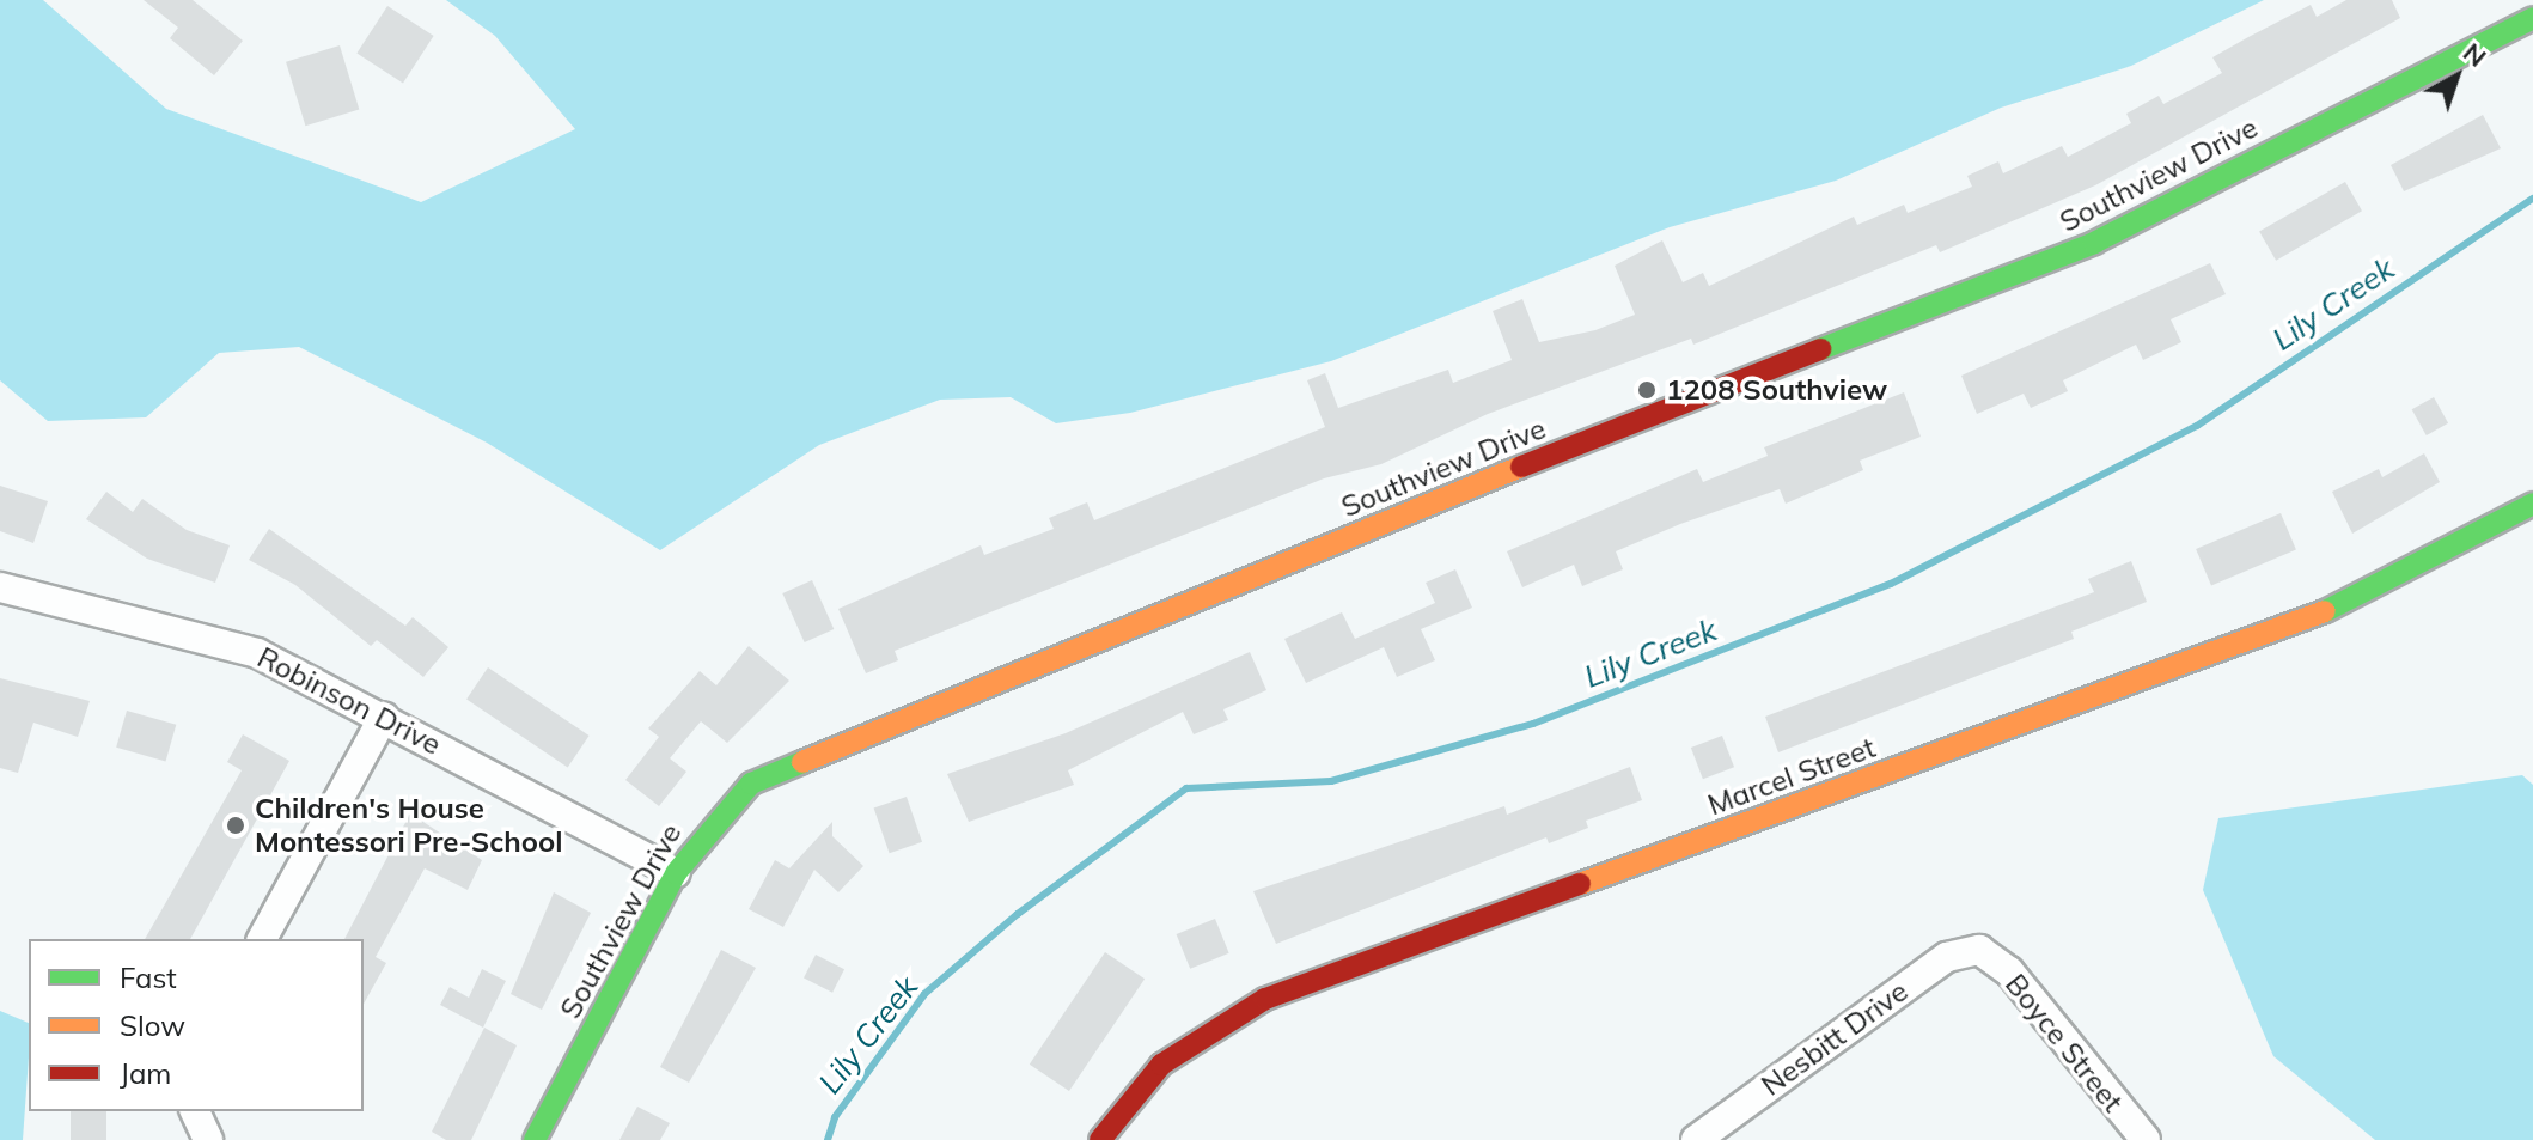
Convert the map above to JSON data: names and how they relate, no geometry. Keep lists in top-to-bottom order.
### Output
{
  "streets": {
    "street": [
      "Southview Drive",
      "Robinson Drive",
      "Marcel Street",
      "Nesbitt Drive",
      "Boyce Street"
    ]
  },
  "crossings": [
    ["Southview Drive", "Robinson Drive"],
    ["Nesbitt Drive", "Boyce Street"]
  ],
  "water": ["Lily Creek"],
  "places": ["1208 Southview", "Children's House Montessori Pre-School"],
  "legend": ["Fast", "Slow", "Jam"],
  "north": "top right"
}
